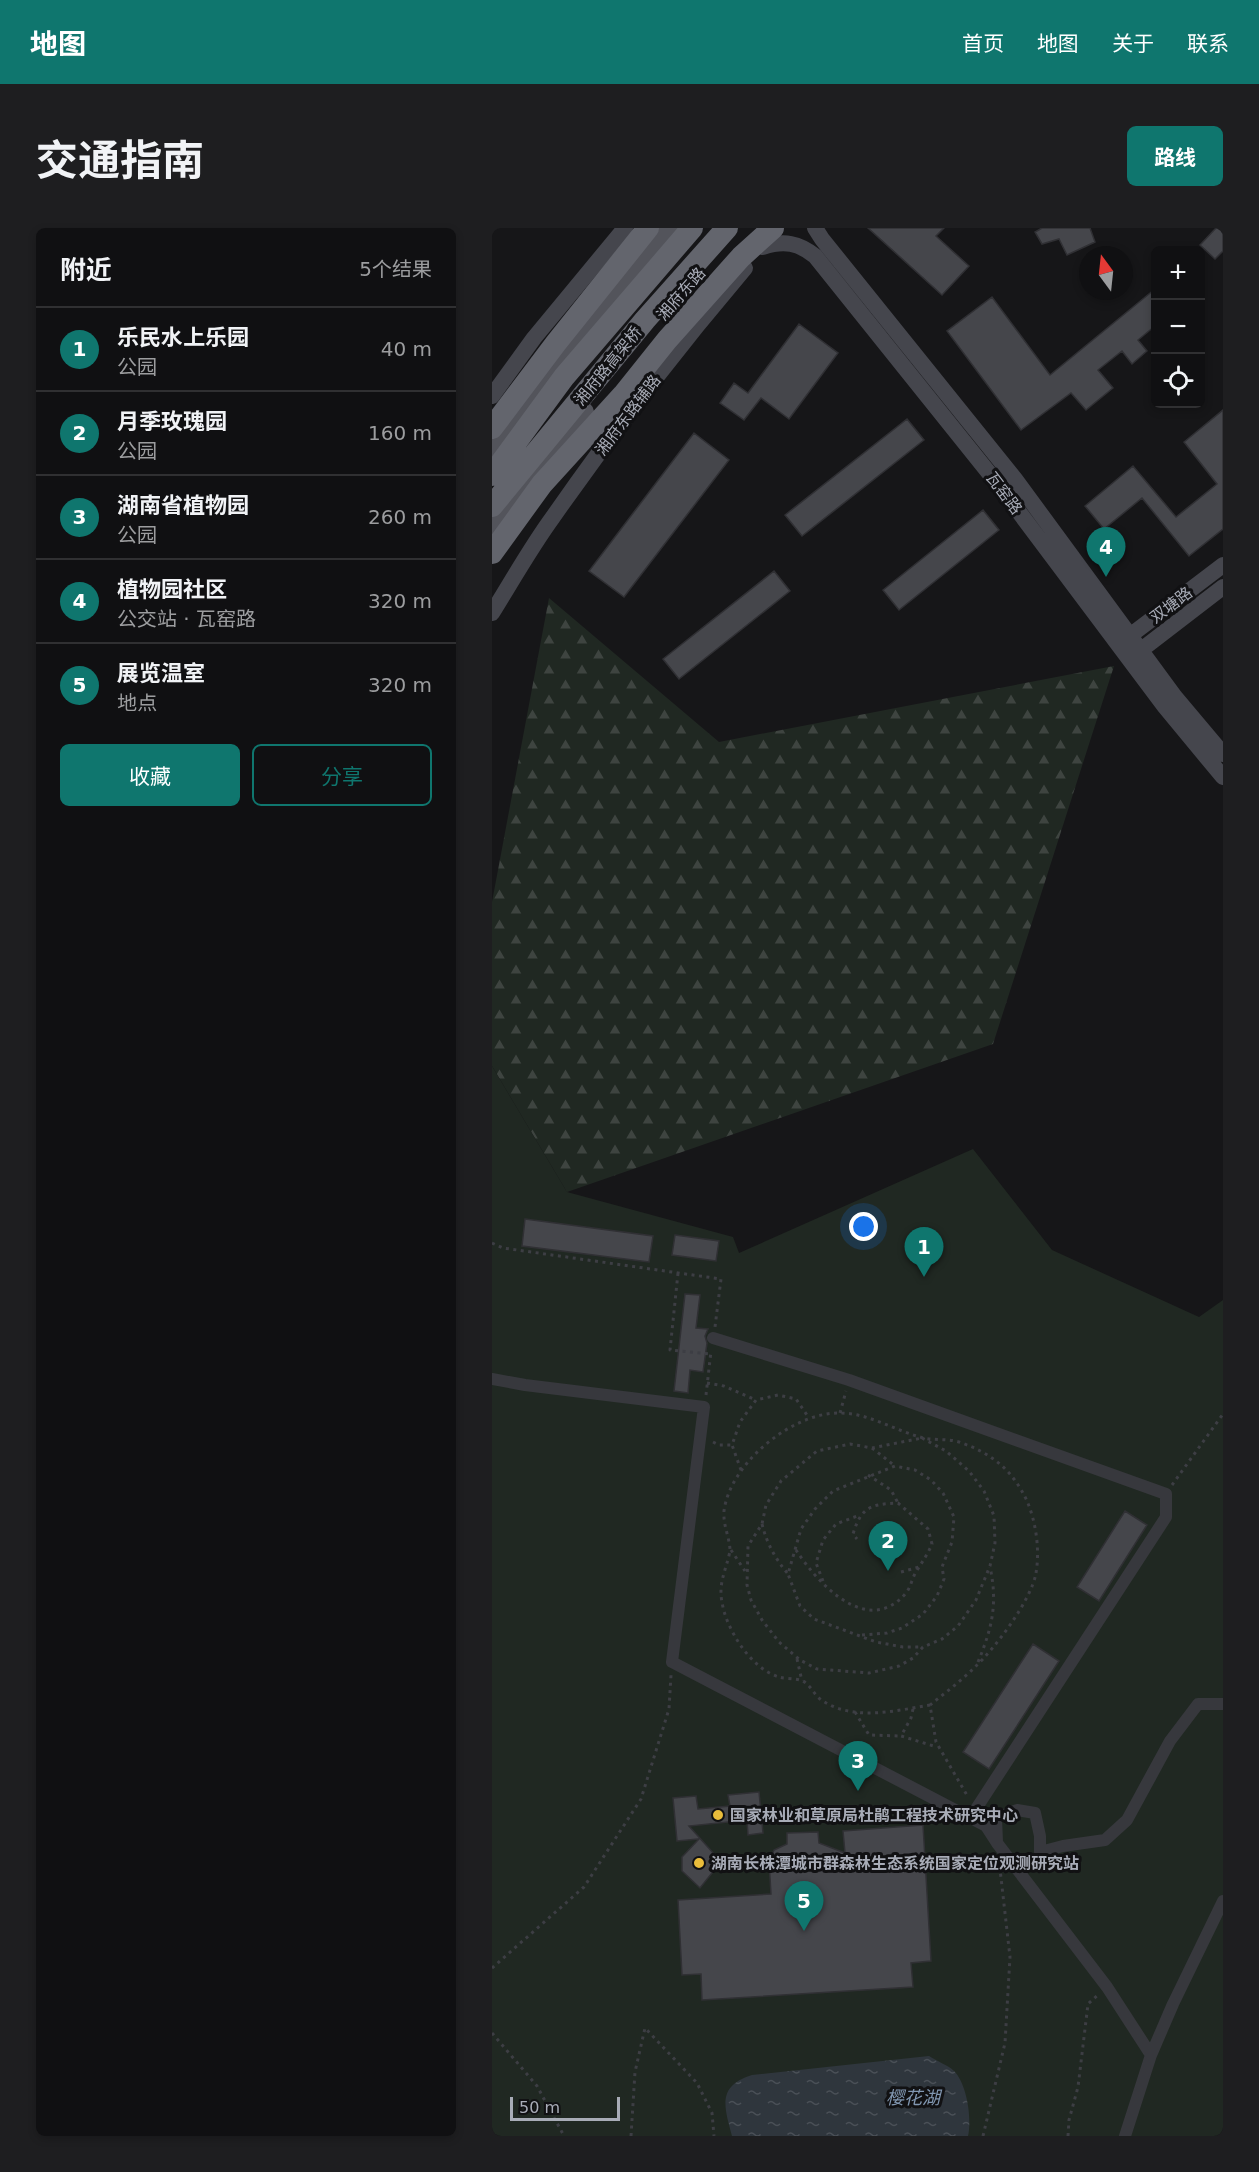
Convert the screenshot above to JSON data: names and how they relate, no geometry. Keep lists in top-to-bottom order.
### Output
{
  "streets": {
    "highway": ["湘府路高架桥"],
    "main road": [
      "湘府东路",
      "湘府东路辅路",
      "瓦窑路",
      "双塘路"
    ]
  },
  "crossings": [
    ["湘府东路辅路", "瓦窑路"],
    ["瓦窑路", "双塘路"]
  ],
  "water": ["樱花湖"],
  "places": ["国家林业和草原局杜鹃工程技术研究中心", "湖南长株潭城市群森林生态系统国家定位观测研究站"],
  "scale_bar": "50 m",
  "north": "top",
  "page": {
    "header": "地图",
    "nav": [
      "首页",
      "地图",
      "关于",
      "联系"
    ],
    "title": "交通指南",
    "buttons": [
      "路线",
      ["收藏", "分享"]
    ],
    "heading": ["附近", "5个结果"],
    "map_buttons": ["+", "−"],
    "list": [
      {
        "mark": "1",
        "name": "乐民水上乐园",
        "note": "公园",
        "value": "40 m"
      },
      {
        "mark": "2",
        "name": "月季玫瑰园",
        "note": "公园",
        "value": "160 m"
      },
      {
        "mark": "3",
        "name": "湖南省植物园",
        "note": "公园",
        "value": "260 m"
      },
      {
        "mark": "4",
        "name": "植物园社区",
        "note": "公交站 · 瓦窑路",
        "value": "320 m"
      },
      {
        "mark": "5",
        "name": "展览温室",
        "note": "地点",
        "value": "320 m"
      }
    ],
    "pins": [
      "4",
      "1",
      "2",
      "3",
      "5"
    ],
    "scale": "50 m"
  }
}
